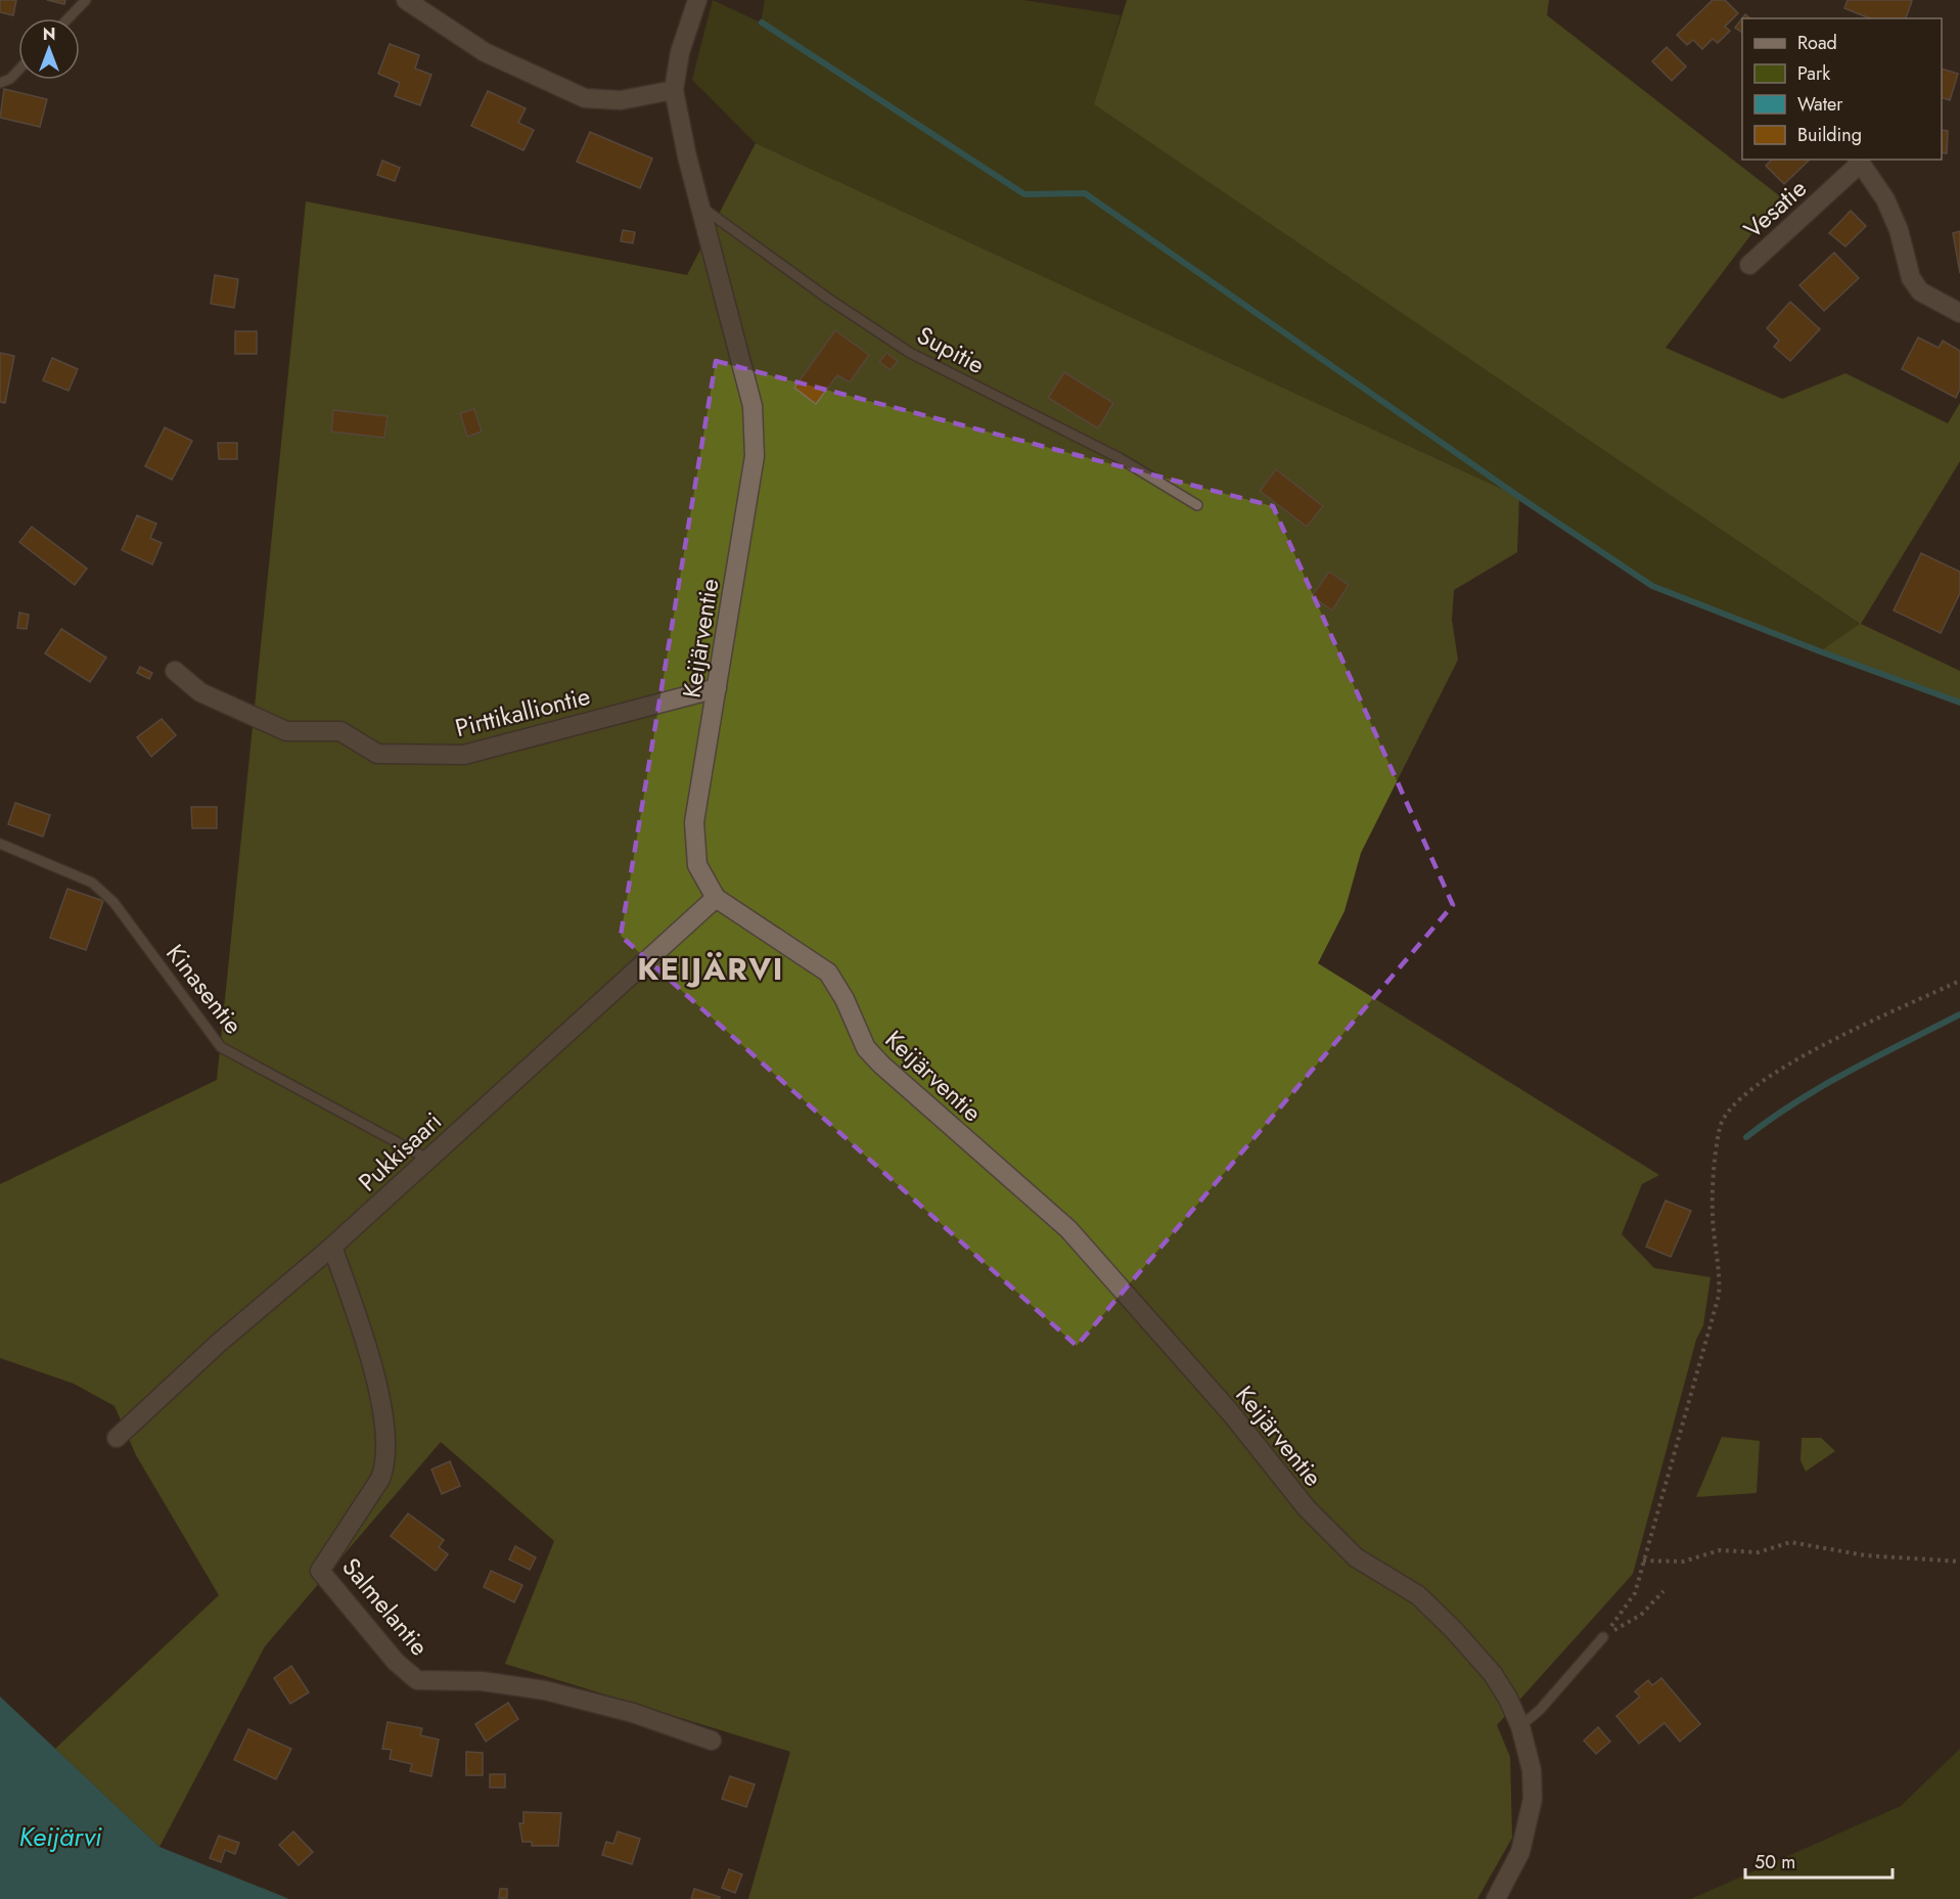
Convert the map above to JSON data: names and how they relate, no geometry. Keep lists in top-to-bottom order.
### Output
{
  "streets": {
    "street": [
      "Vesatie",
      "Keijärventie",
      "Pirttikalliontie",
      "Pukkisaari",
      "Salmelantie"
    ],
    "lane": ["Supitie", "Kinasentie"]
  },
  "crossings": [
    ["Supitie", "Keijärventie"],
    ["Keijärventie", "Pirttikalliontie"],
    ["Keijärventie", "Pukkisaari"],
    ["Kinasentie", "Pukkisaari"],
    ["Pukkisaari", "Salmelantie"]
  ],
  "districts": ["KEIJÄRVI"],
  "water": ["Keijärvi"],
  "legend": [
    "Road",
    "Park",
    "Water",
    "Building"
  ],
  "scale_bar": "50 m",
  "north": "top"
}
